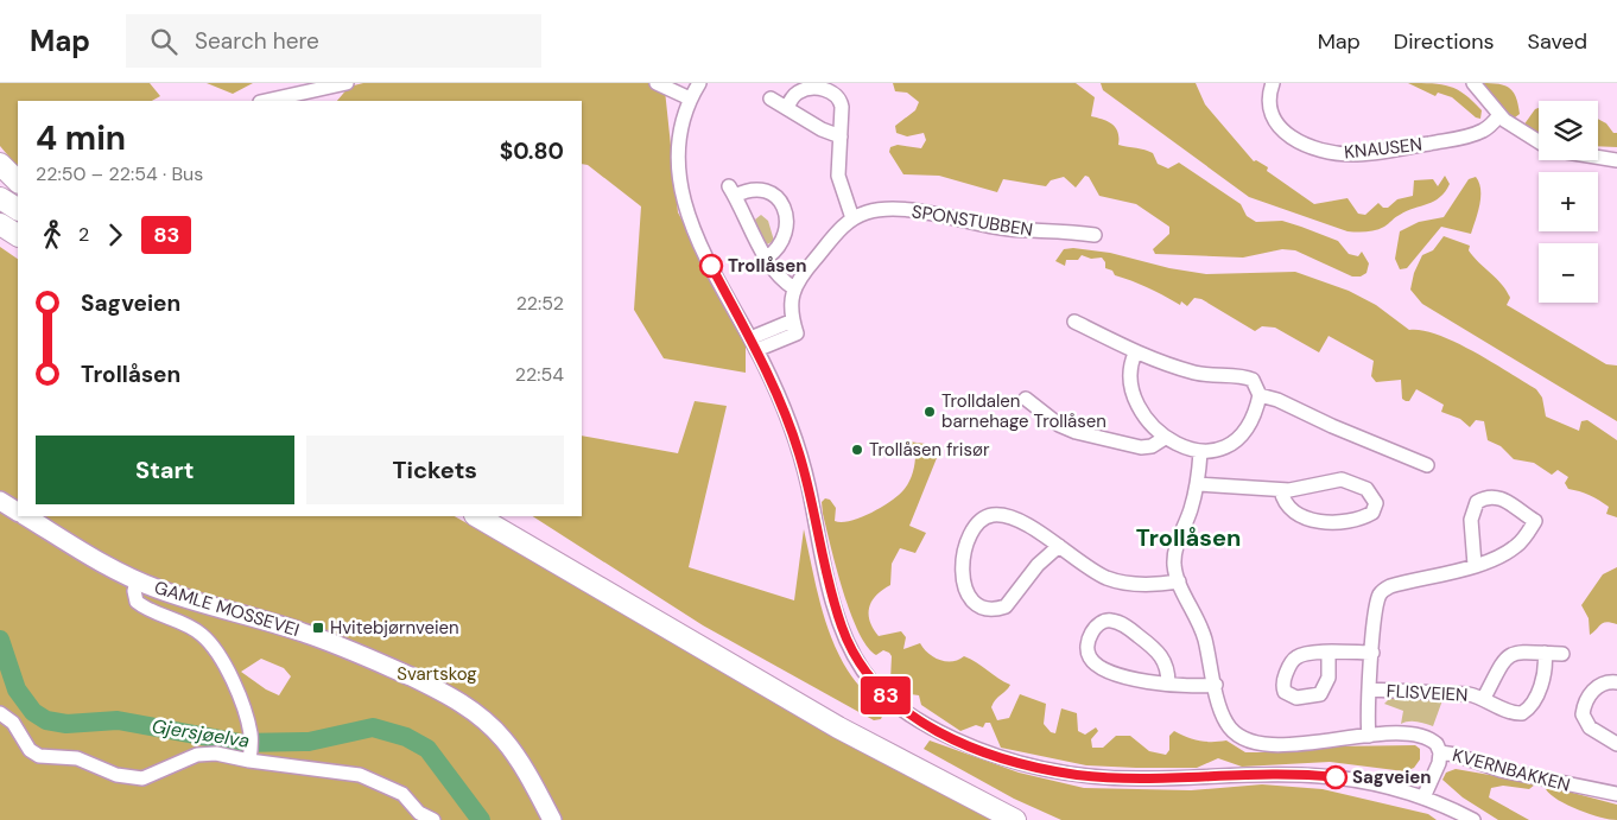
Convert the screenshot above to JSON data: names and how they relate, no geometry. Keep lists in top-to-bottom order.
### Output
{
  "streets": {
    "main road": ["GAMLE MOSSEVEI"],
    "street": [
      "KNAUSEN",
      "SPONSTUBBEN",
      "FLISVEIEN",
      "KVERNBAKKEN"
    ]
  },
  "districts": ["Trollåsen"],
  "water": ["Gjersjøelva"],
  "parks": ["Svartskog"],
  "places": {
    "other": [
      "Trollåsen",
      "Trolldalen barnehage Trollåsen",
      "Trollåsen frisør",
      "Sagveien"
    ],
    "transit": ["Hvitebjørnveien"]
  },
  "lines": ["bus line 83"],
  "page": {
    "header": "Map",
    "search": "Search here",
    "nav": ["Map", "Directions", "Saved"],
    "on_map": "83",
    "map_buttons": ["+", "−"],
    "heading": ["4 min", "22:50 – 22:54 · Bus", "$0.80"],
    "legs": ["2", "83"],
    "list": [
      {
        "name": "Sagveien",
        "value": "22:52"
      },
      {
        "name": "Trollåsen",
        "value": "22:54"
      }
    ],
    "buttons": ["Start", "Tickets"]
  }
}
